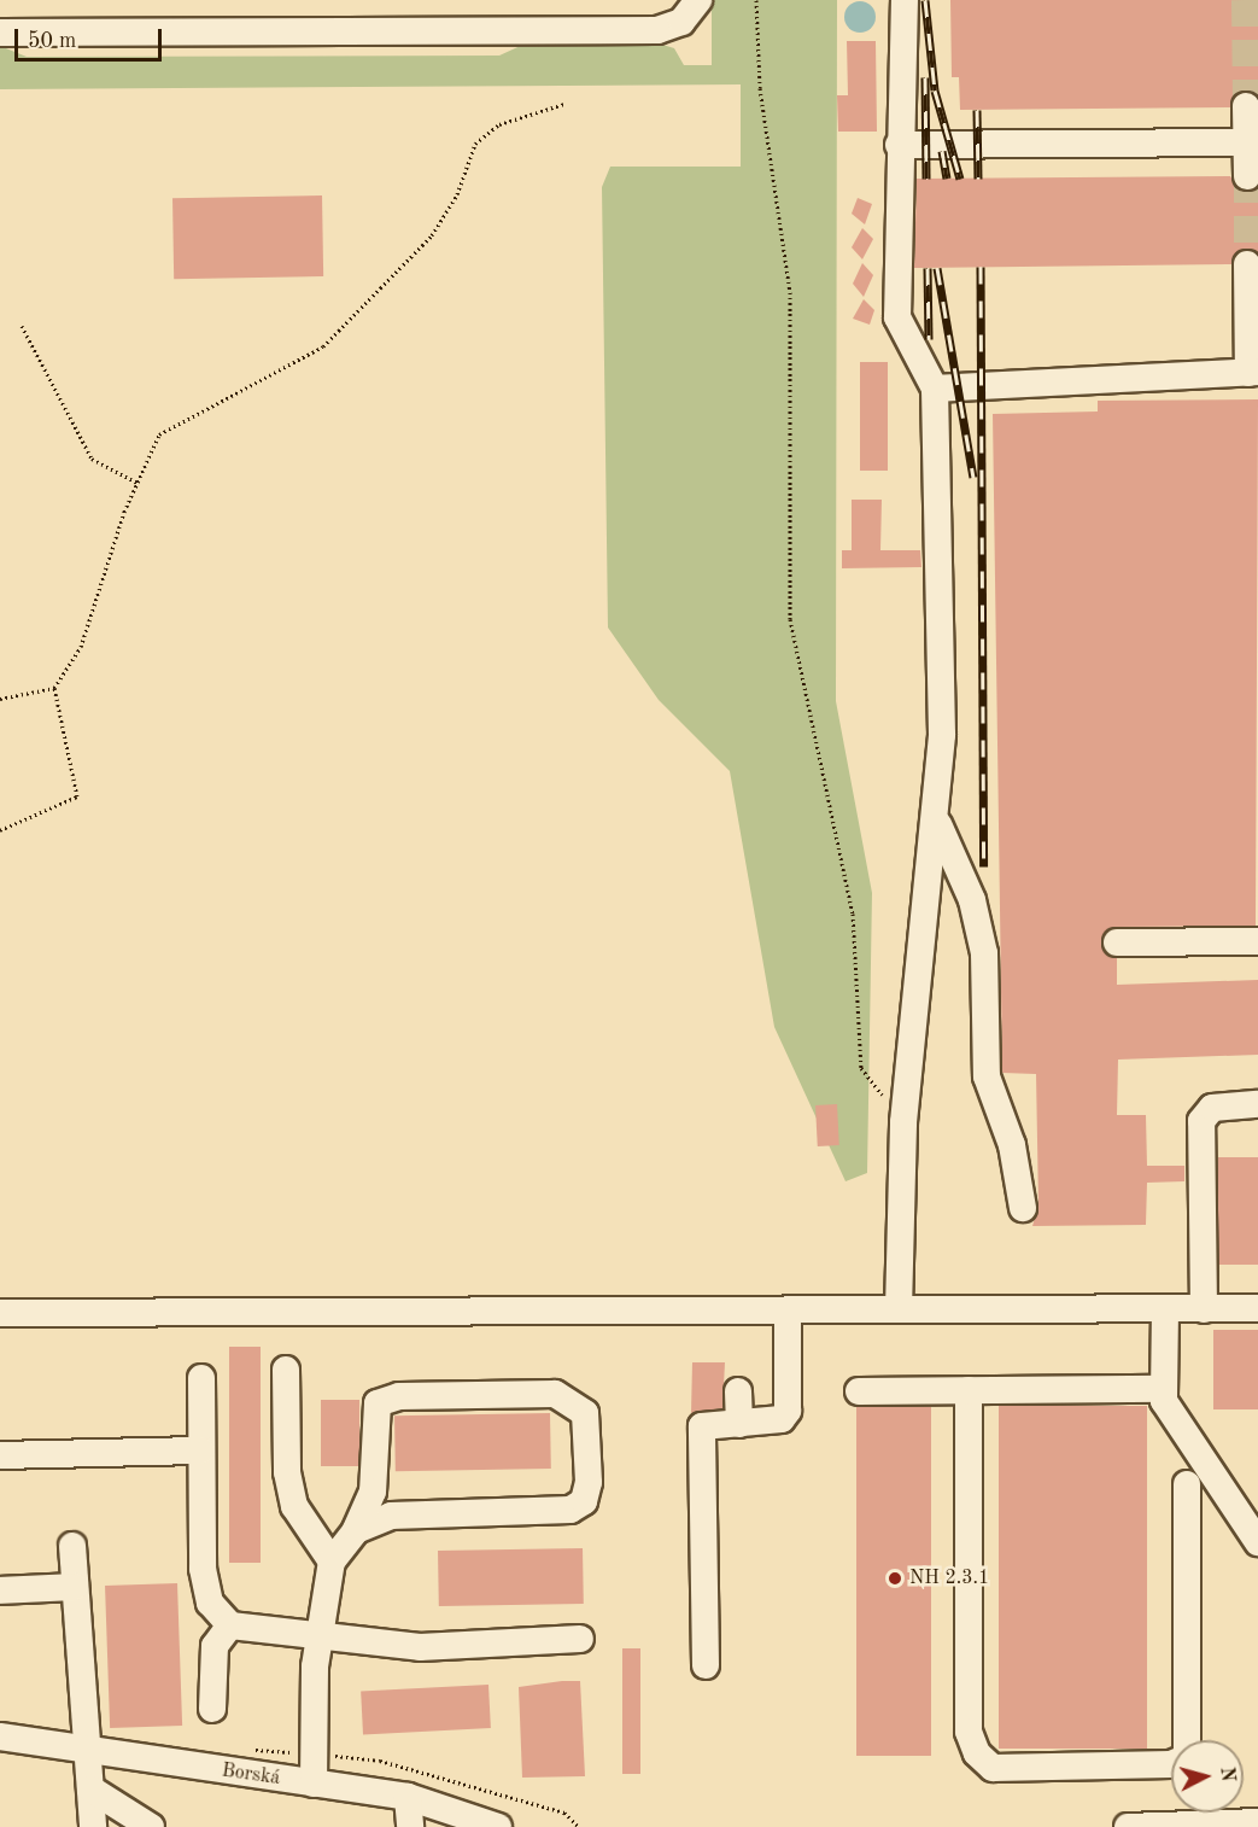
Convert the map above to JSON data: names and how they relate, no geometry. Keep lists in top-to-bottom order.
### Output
{
  "streets": {
    "street": ["Borská"]
  },
  "places": ["NH 2.3.1"],
  "scale_bar": "50 m",
  "north": "right"
}
